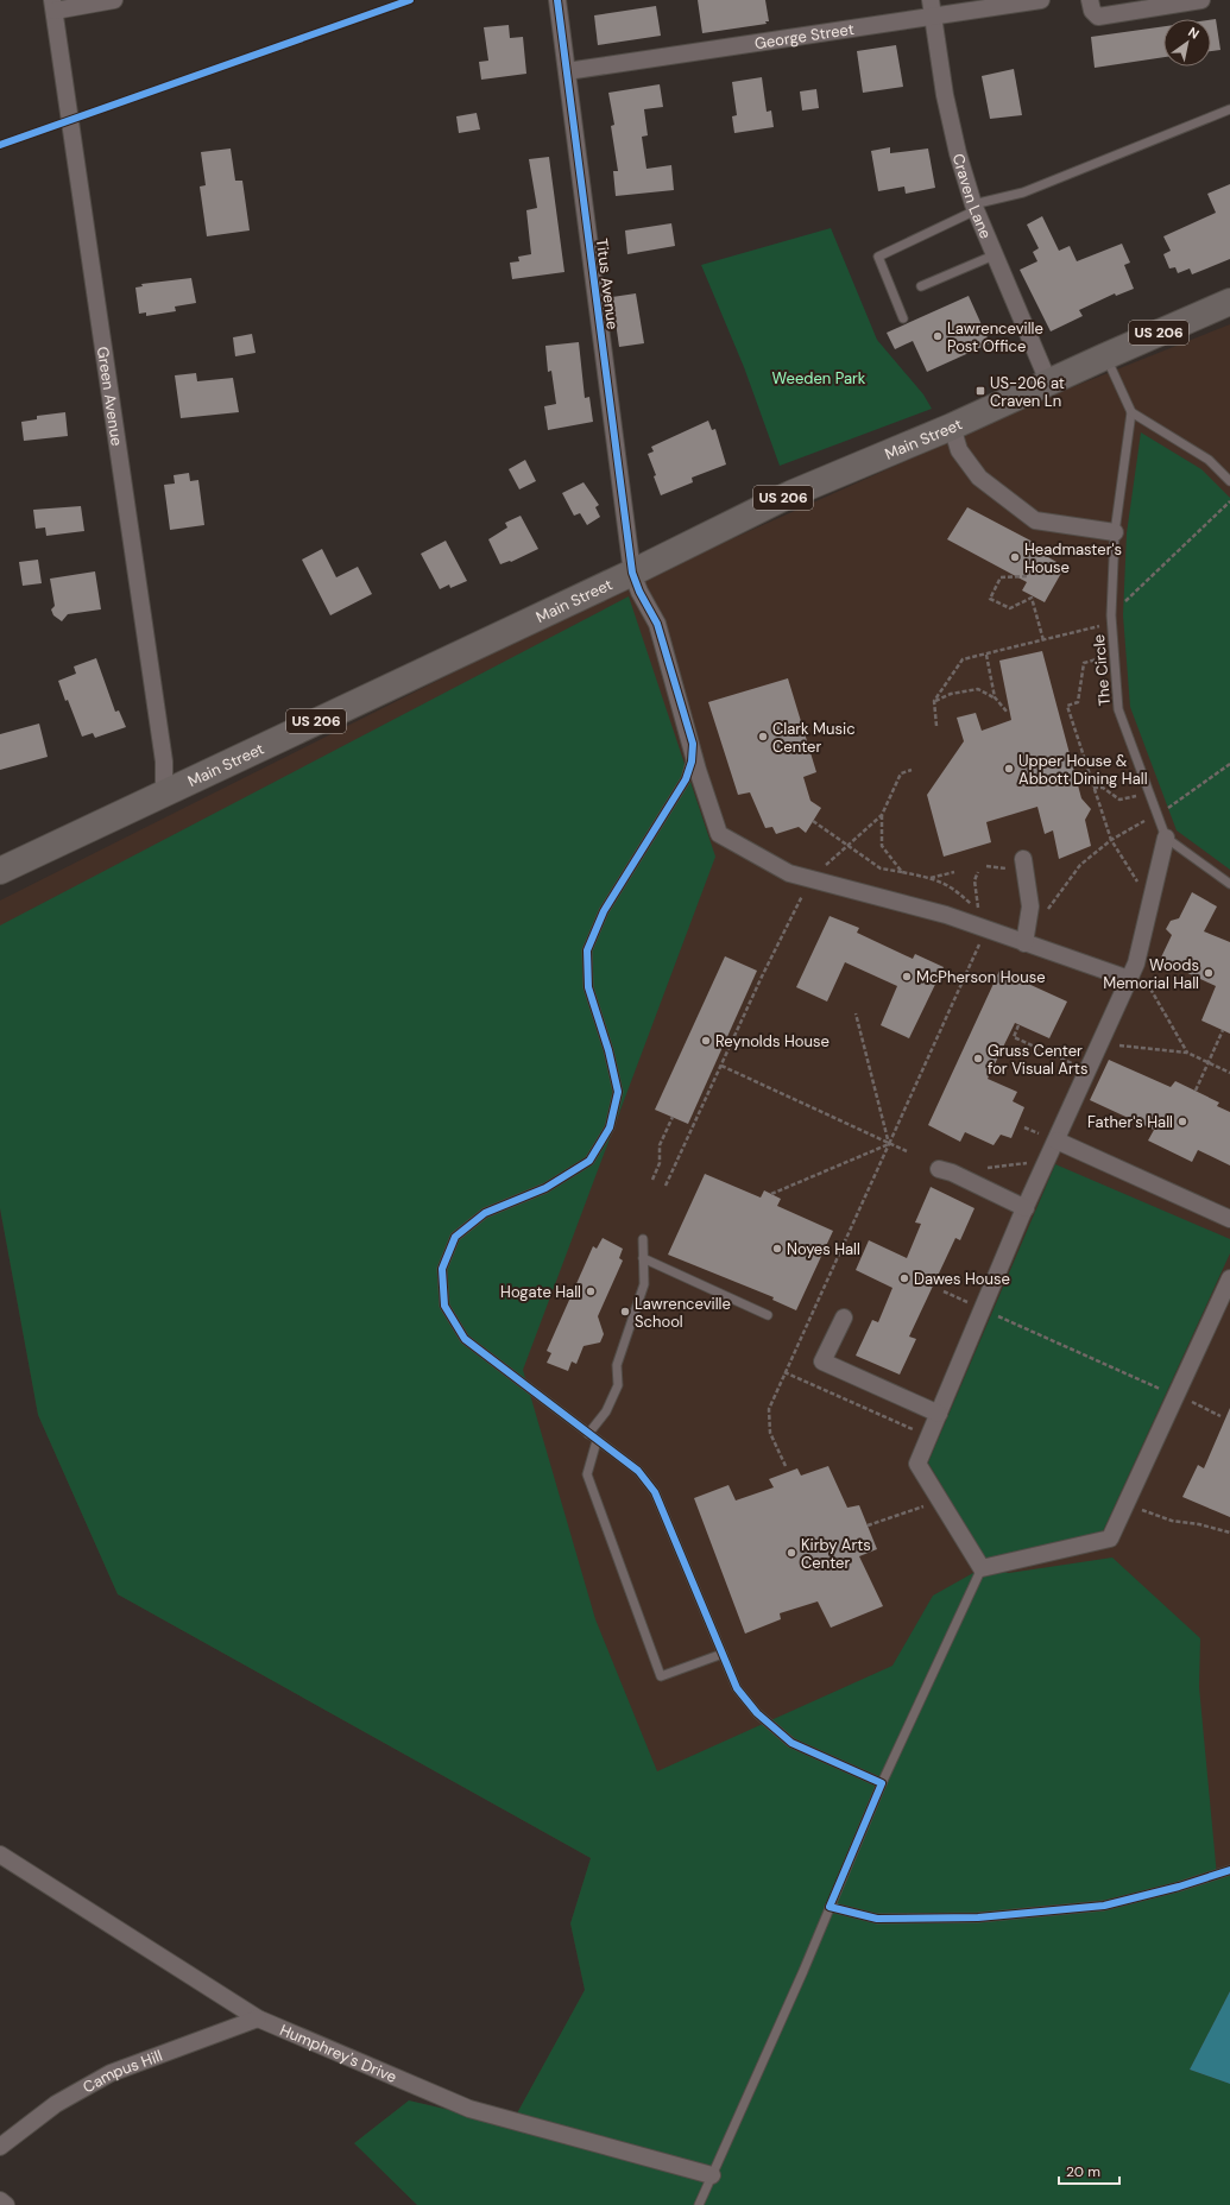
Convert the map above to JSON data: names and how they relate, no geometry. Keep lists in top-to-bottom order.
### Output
{
  "streets": {
    "highway": ["US 206", "Main Street"],
    "street": [
      "George Street",
      "Craven Lane",
      "Titus Avenue",
      "Green Avenue",
      "Humphrey's Drive",
      "Campus Hill"
    ],
    "lane": ["The Circle"]
  },
  "crossings": [
    ["George Street", "Craven Lane"],
    ["George Street", "Titus Avenue"],
    ["Craven Lane", "Main Street"],
    ["Titus Avenue", "Main Street"],
    ["Green Avenue", "Main Street"],
    ["Humphrey's Drive", "Campus Hill"]
  ],
  "parks": ["Weeden Park"],
  "places": {
    "other": [
      "Lawrenceville Post Office",
      "Headmaster's House",
      "Clark Music Center",
      "Upper House & Abbott Dining Hall",
      "Woods Memorial Hall",
      "McPherson House",
      "Reynolds House",
      "Gruss Center for Visual Arts",
      "Father's Hall",
      "Noyes Hall",
      "Dawes House",
      "Hogate Hall",
      "Lawrenceville School",
      "Kirby Arts Center"
    ],
    "transit": ["US-206 at Craven Ln"]
  },
  "scale_bar": "20 m",
  "north": "top right"
}
